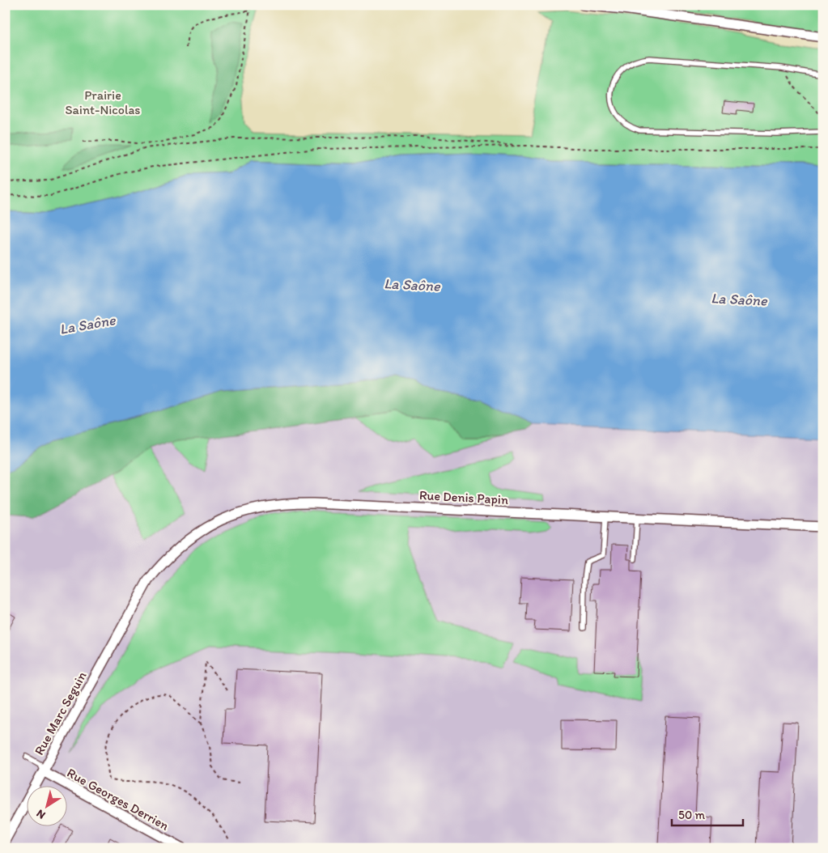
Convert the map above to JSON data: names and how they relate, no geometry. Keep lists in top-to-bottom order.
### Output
{
  "streets": {
    "street": ["Rue Denis Papin", "Rue Marc Seguin", "Rue Georges Derrien"]
  },
  "crossings": [
    ["Rue Denis Papin", "Rue Marc Seguin"],
    ["Rue Marc Seguin", "Rue Georges Derrien"]
  ],
  "water": ["La Saône"],
  "parks": ["Prairie Saint-Nicolas"],
  "scale_bar": "50 m",
  "north": "bottom left"
}
